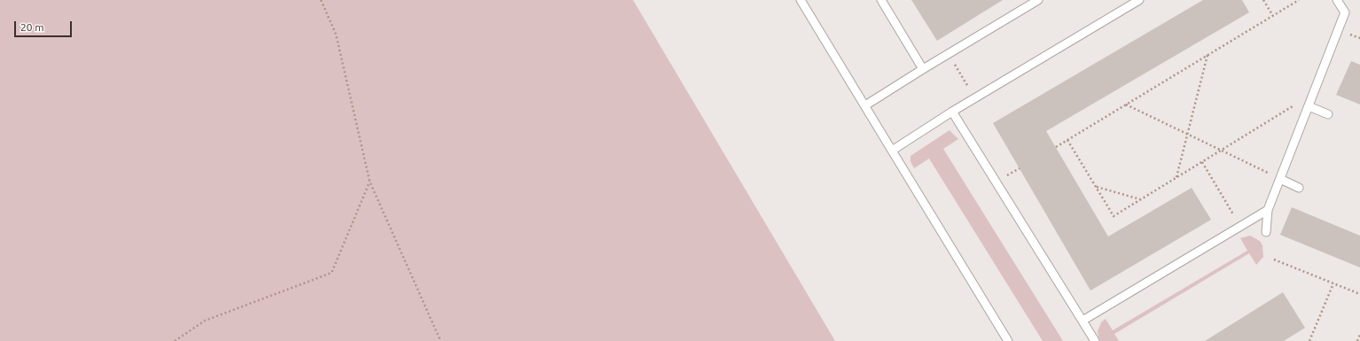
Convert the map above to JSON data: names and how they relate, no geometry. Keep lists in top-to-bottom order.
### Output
{
  "scale_bar": "20 m"
}
